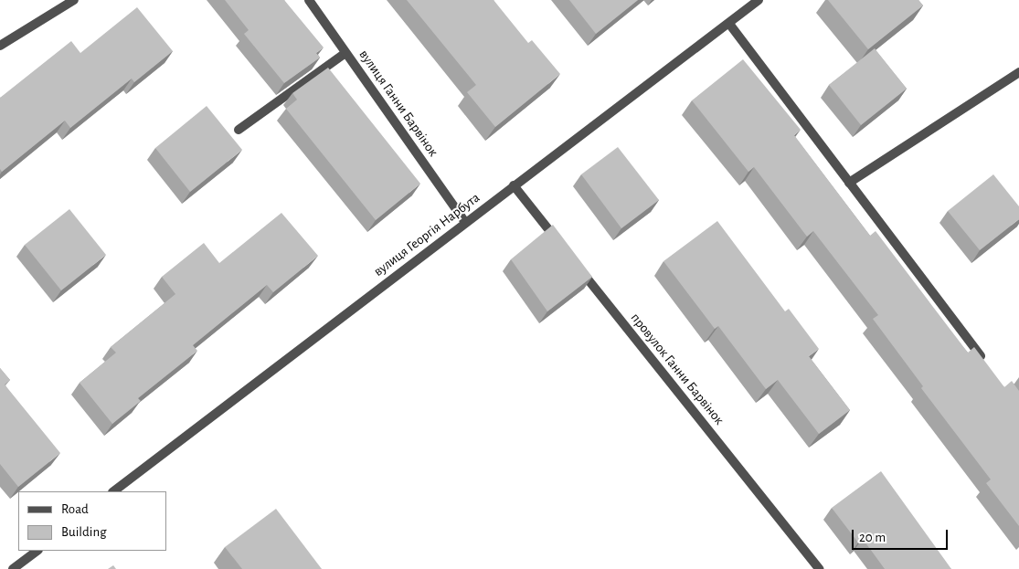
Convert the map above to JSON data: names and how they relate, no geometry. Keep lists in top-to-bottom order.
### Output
{
  "streets": {
    "street": ["вулиця Ганни Барвінок", "вулиця Георгія Нарбута", "провулок Ганни Барвінок"]
  },
  "crossings": [
    ["вулиця Ганни Барвінок", "вулиця Георгія Нарбута"]
  ],
  "legend": ["Road", "Building"],
  "scale_bar": "20 m"
}
